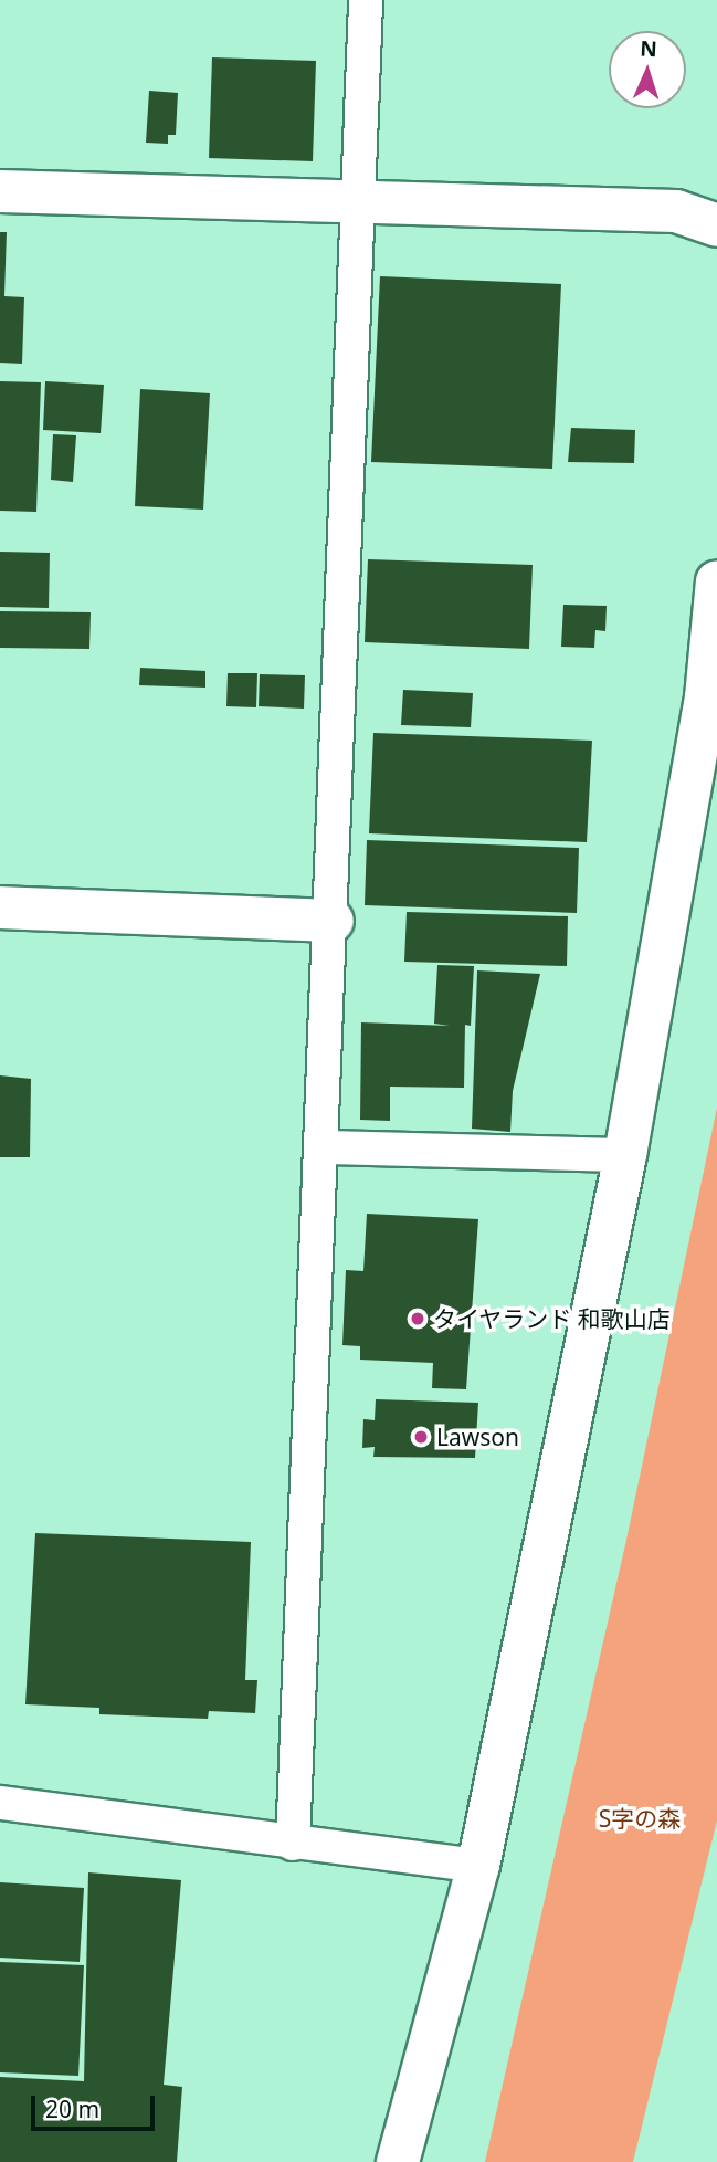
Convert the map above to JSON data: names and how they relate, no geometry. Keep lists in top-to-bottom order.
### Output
{
  "parks": ["S字の森"],
  "places": ["タイヤランド 和歌山店", "Lawson"],
  "scale_bar": "20 m",
  "north": "top"
}
